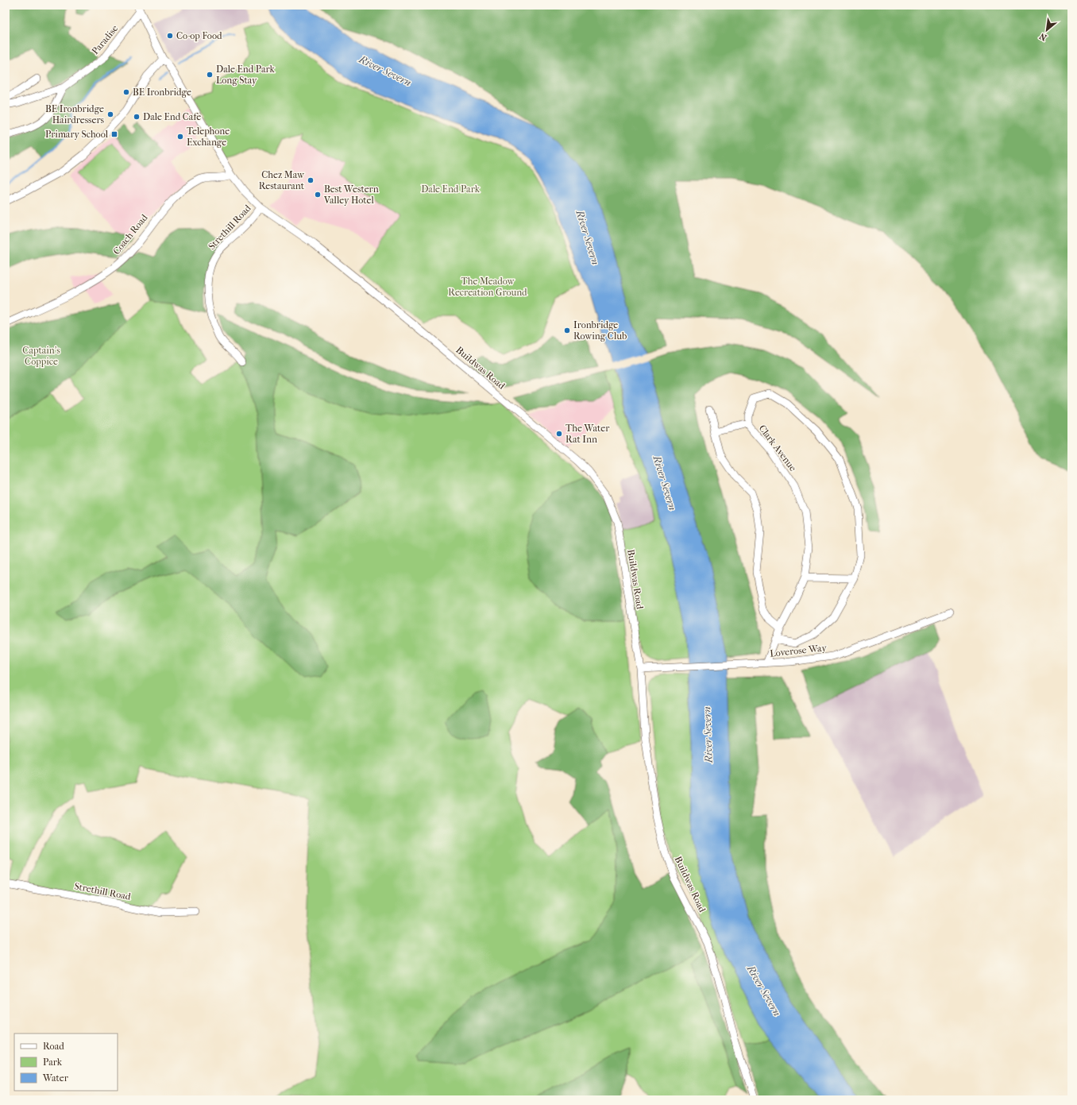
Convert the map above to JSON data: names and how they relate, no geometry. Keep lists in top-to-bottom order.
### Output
{
  "streets": {
    "street": [
      "Paradise",
      "Strethill Road",
      "Coach Road",
      "Buildwas Road",
      "Clark Avenue",
      "Loverose Way"
    ]
  },
  "crossings": [
    ["Paradise", "Buildwas Road"],
    ["Strethill Road", "Buildwas Road"],
    ["Coach Road", "Buildwas Road"],
    ["Buildwas Road", "Loverose Way"],
    ["Clark Avenue", "Loverose Way"]
  ],
  "water": ["River Severn"],
  "parks": ["Dale End Park", "The Meadow Recreation Ground", "Captain's Coppice"],
  "places": {
    "other": [
      "Co-op Food",
      "Dale End Park Long Stay",
      "BE Ironbridge",
      "BE Ironbridge Hairdressers",
      "Dale End Cafe",
      "Telephone Exchange",
      "Chez Maw Restaurant",
      "Best Western Valley Hotel",
      "Ironbridge Rowing Club",
      "The Water Rat Inn"
    ],
    "transit": ["Primary School"]
  },
  "legend": ["Road", "Park", "Water"],
  "north": "bottom left"
}
